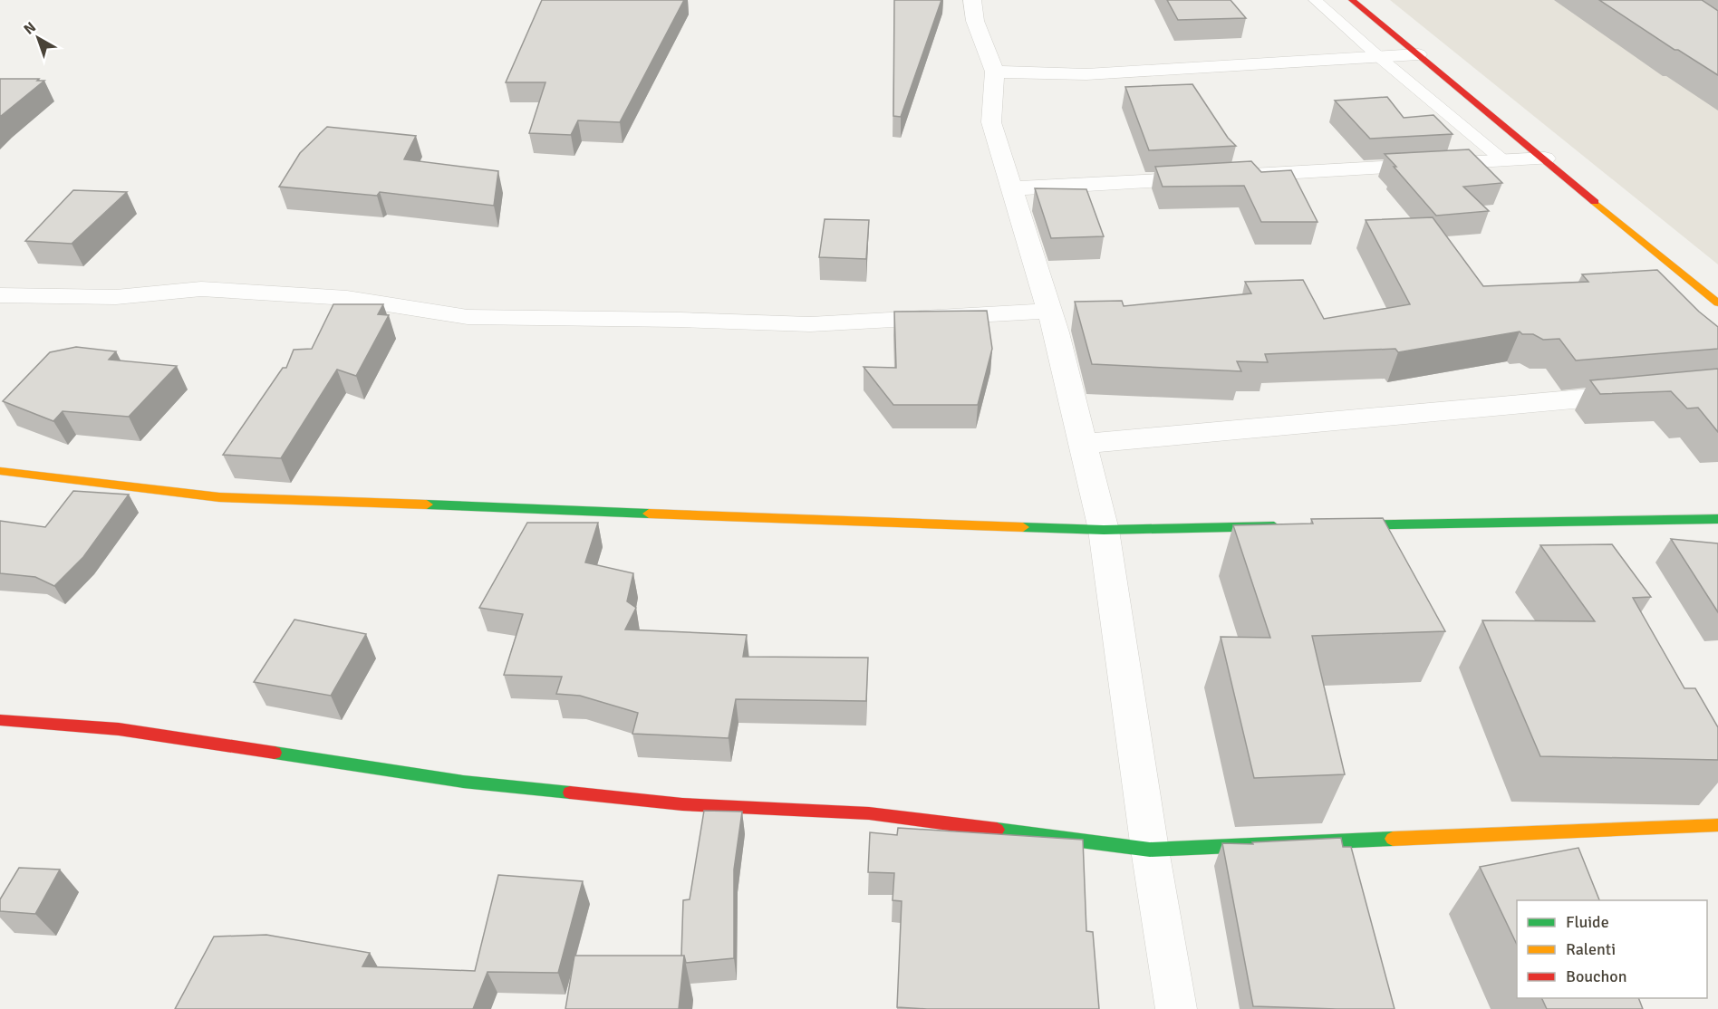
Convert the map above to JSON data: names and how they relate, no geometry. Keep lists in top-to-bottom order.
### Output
{
  "legend": ["Fluide", "Ralenti", "Bouchon"],
  "north": "top left"
}
